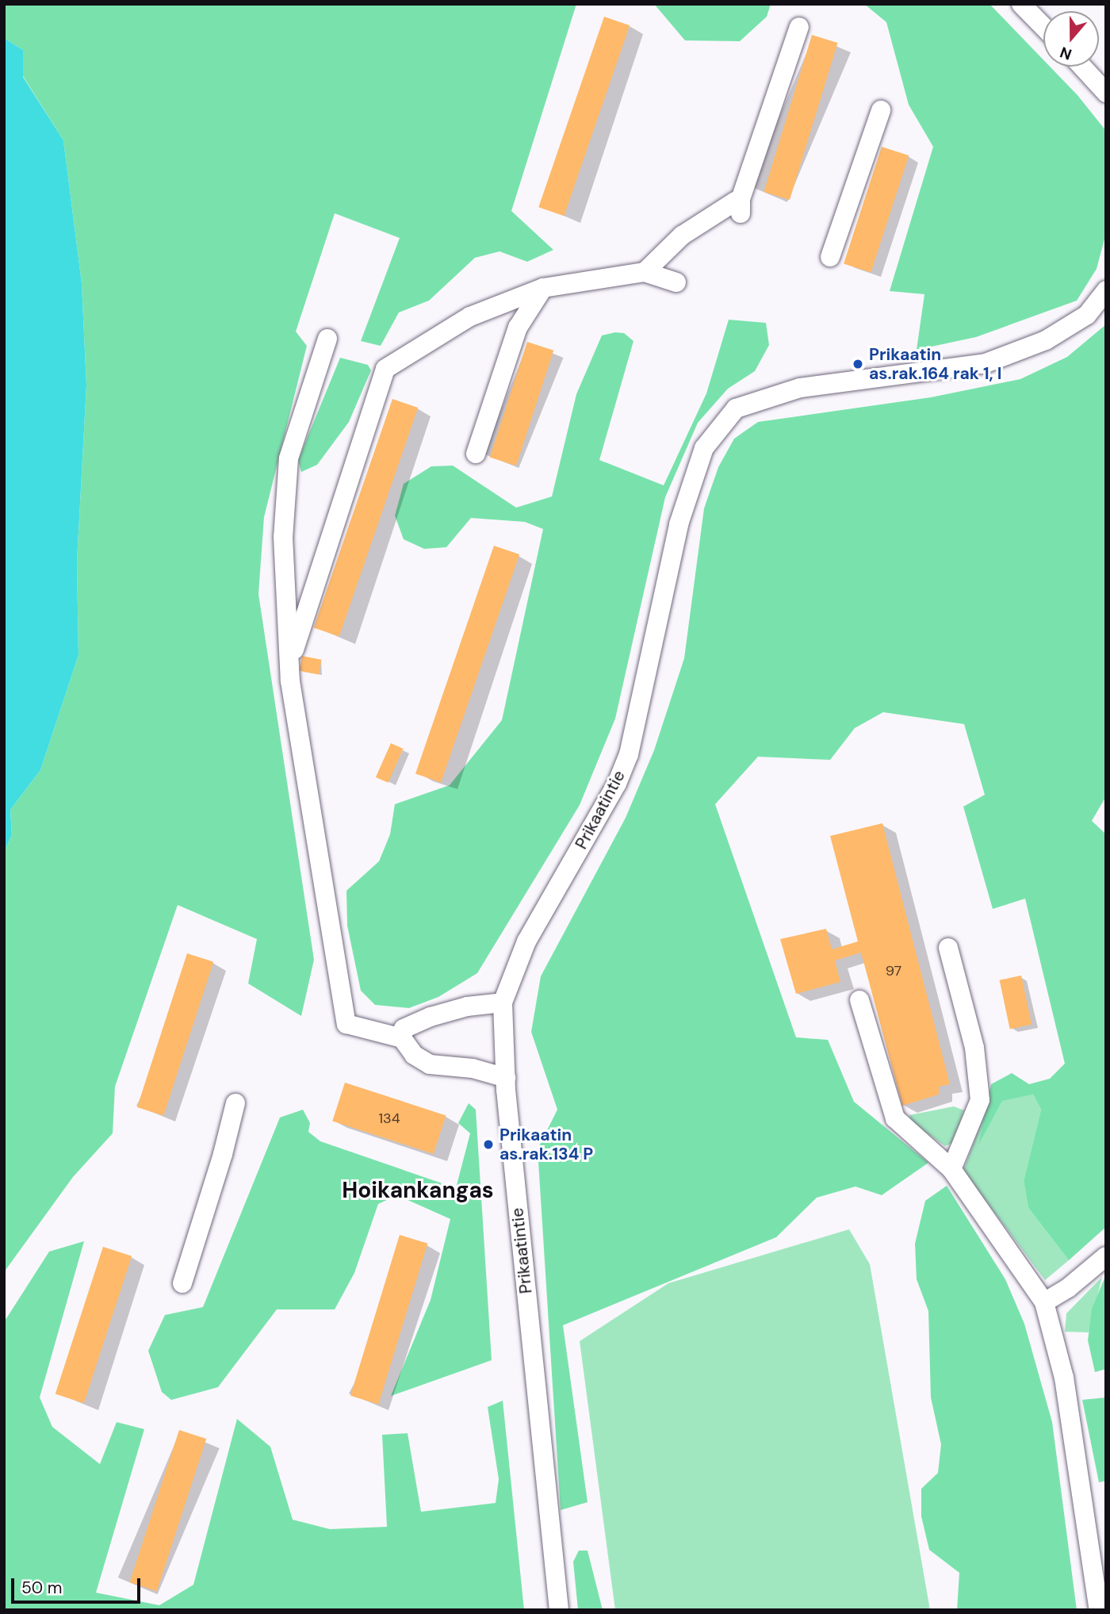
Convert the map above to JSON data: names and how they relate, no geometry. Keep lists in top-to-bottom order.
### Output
{
  "streets": {
    "street": ["Prikaatintie"]
  },
  "districts": ["Hoikankangas"],
  "places": ["Prikaatin as.rak.164 rak 1, I", "Prikaatin as.rak.134 P"],
  "house_numbers": ["97", "134"],
  "scale_bar": "50 m",
  "north": "bottom"
}
